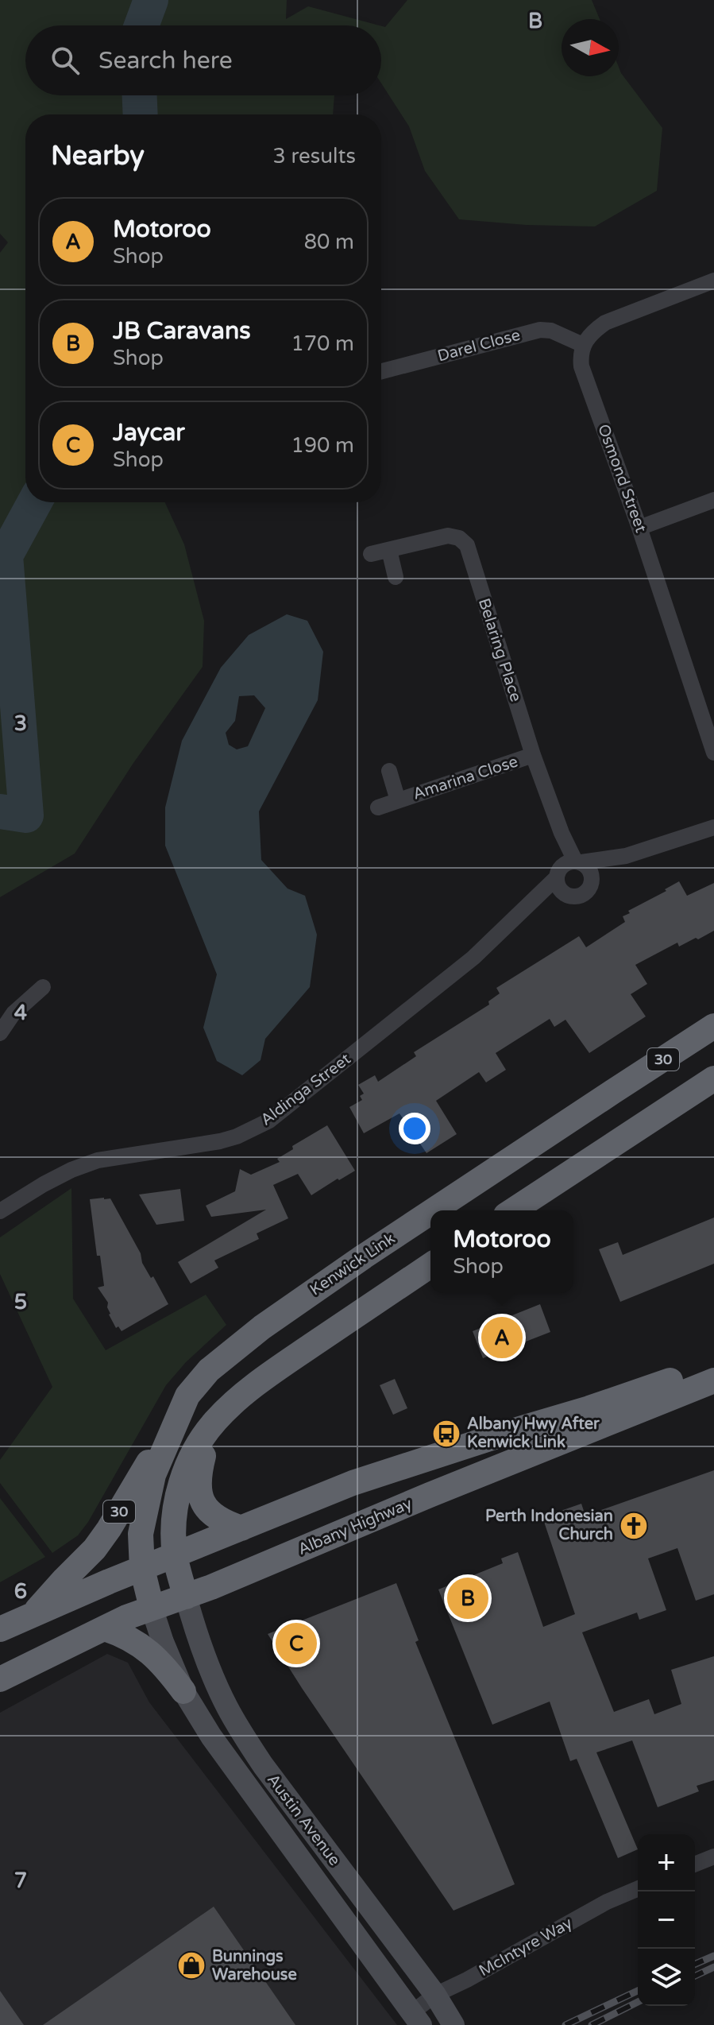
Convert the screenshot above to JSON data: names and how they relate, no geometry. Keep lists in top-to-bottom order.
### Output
{
  "streets": {
    "highway": ["30", "Kenwick Link", "Albany Highway"],
    "main road": ["Austin Avenue"],
    "street": [
      "Darel Close",
      "Osmond Street",
      "Belaring Place",
      "Amarina Close",
      "Aldinga Street",
      "McIntyre Way"
    ]
  },
  "crossings": [
    ["Darel Close", "Osmond Street"],
    ["Belaring Place", "Amarina Close"],
    ["Belaring Place", "Aldinga Street"],
    ["30", "Kenwick Link"],
    ["Kenwick Link", "Albany Highway"],
    ["Kenwick Link", "Austin Avenue"],
    ["Albany Highway", "Austin Avenue"],
    ["Austin Avenue", "McIntyre Way"]
  ],
  "places": {
    "bus stop": ["Albany Hwy After Kenwick Link"],
    "church": ["Perth Indonesian Church"],
    "shop": ["Bunnings Warehouse"]
  },
  "north": "right",
  "page": {
    "search": "Search here",
    "heading": ["Nearby", "3 results"],
    "list": [
      {
        "mark": "A",
        "name": "Motoroo",
        "note": "Shop",
        "value": "80 m"
      },
      {
        "mark": "B",
        "name": "JB Caravans",
        "note": "Shop",
        "value": "170 m"
      },
      {
        "mark": "C",
        "name": "Jaycar",
        "note": "Shop",
        "value": "190 m"
      }
    ],
    "popup": ["Motoroo", "Shop"],
    "pins": ["A", "B", "C"],
    "map_buttons": ["+", "−"]
  },
  "grid": {
    "columns": ["B"],
    "rows": [
      "3",
      "4",
      "5",
      "6",
      "7"
    ]
  }
}
